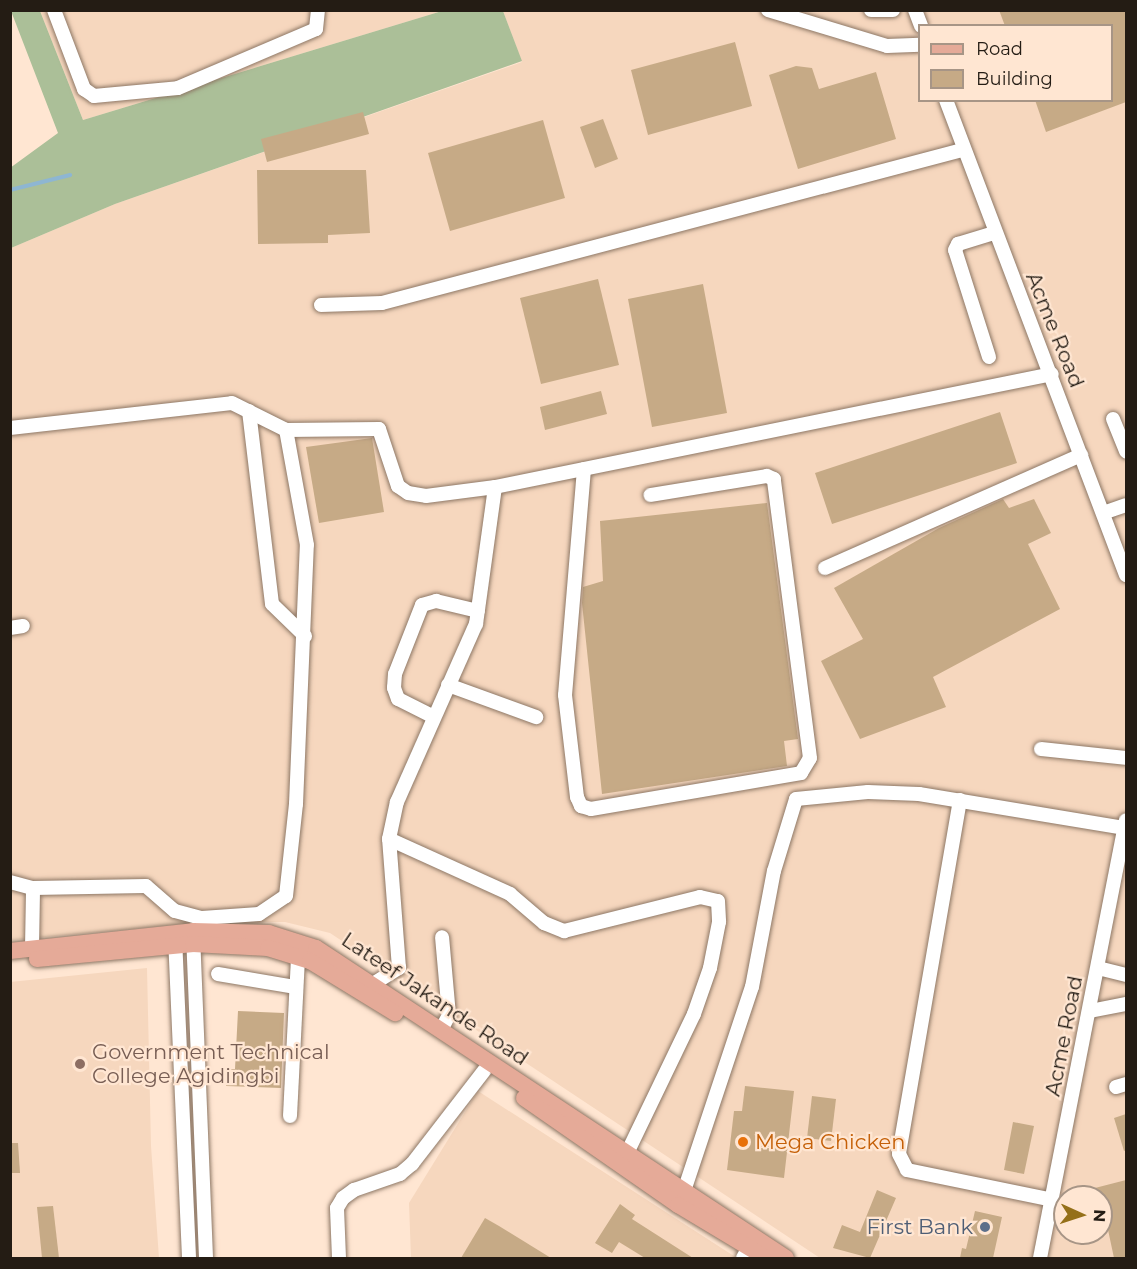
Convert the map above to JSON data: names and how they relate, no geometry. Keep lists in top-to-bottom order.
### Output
{
  "streets": {
    "main road": ["Lateef Jakande Road"],
    "street": ["Acme Road"]
  },
  "places": ["Government Technical College Agidingbi", "Mega Chicken", "First Bank"],
  "legend": ["Road", "Building"],
  "north": "right"
}
